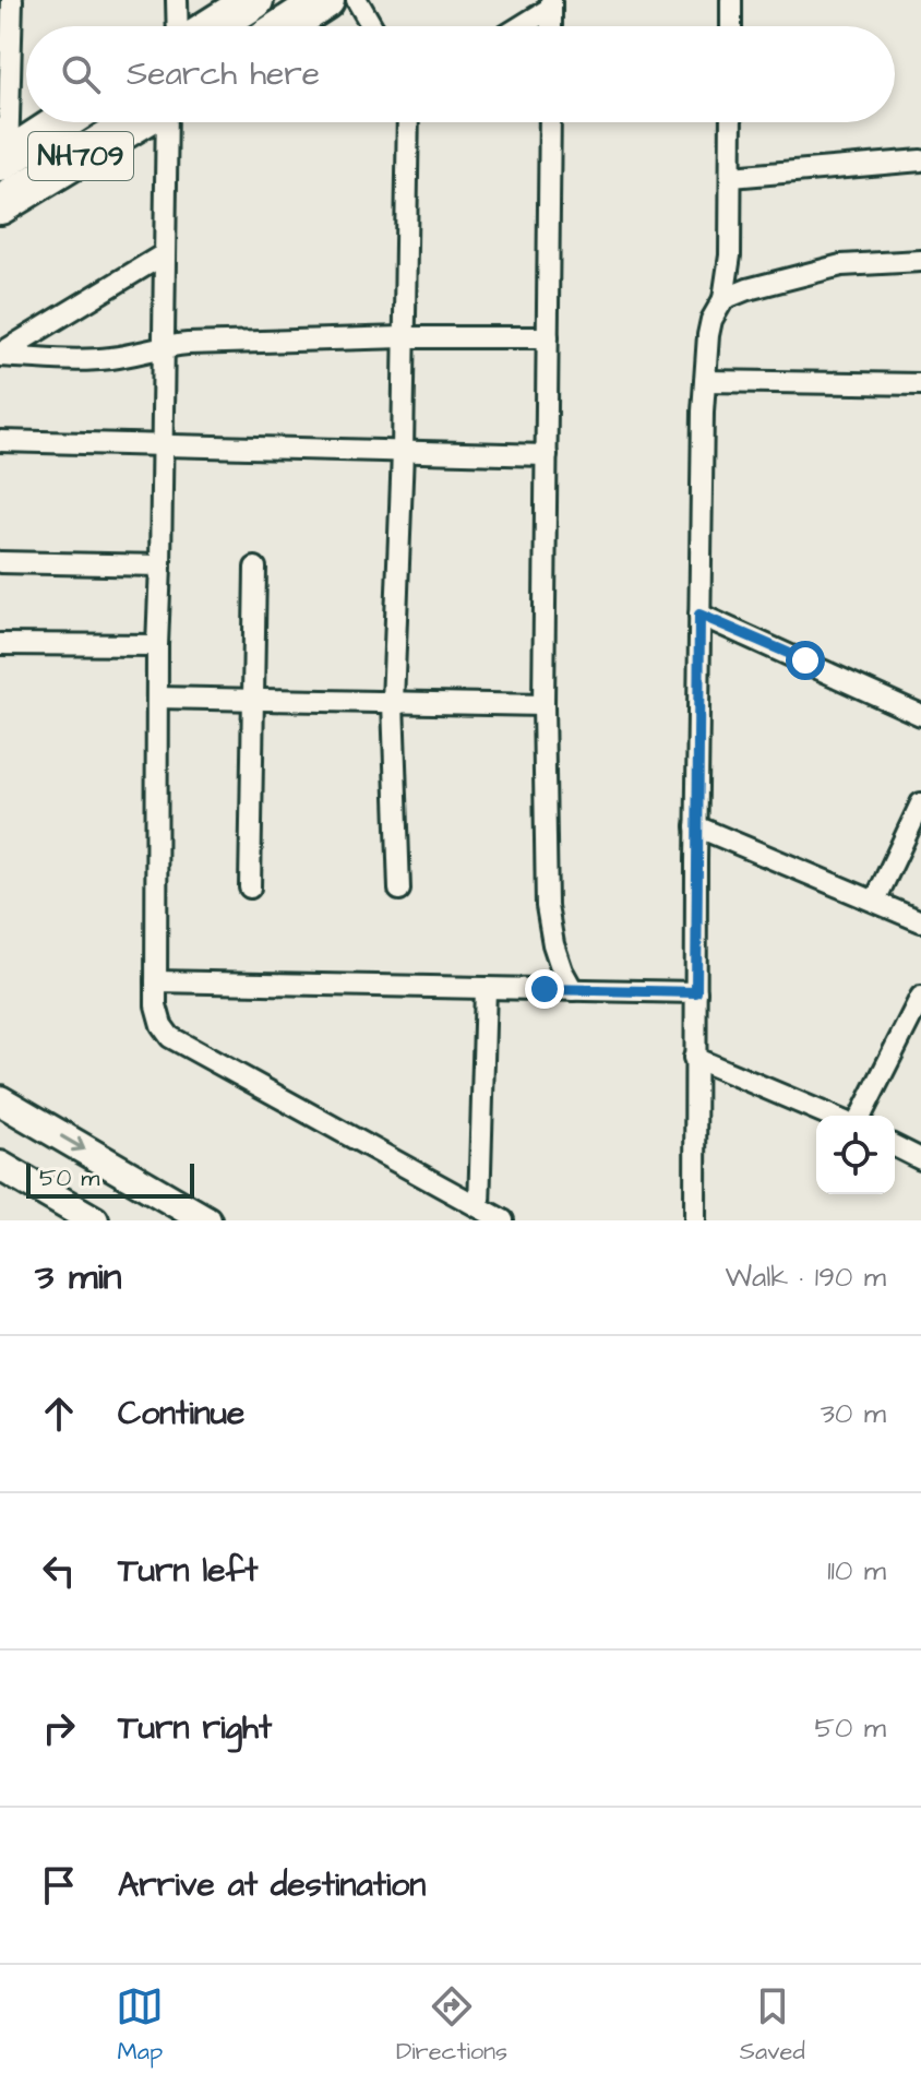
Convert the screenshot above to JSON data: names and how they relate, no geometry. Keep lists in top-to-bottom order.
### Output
{
  "streets": {
    "highway": ["NH709"]
  },
  "scale_bar": "50 m",
  "page": {
    "search": "Search here",
    "scale": "50 m",
    "heading": ["3 min", "Walk · 190 m"],
    "list": [
      ["Continue", "30 m"],
      ["Turn left", "110 m"],
      ["Turn right", "50 m"],
      "Arrive at destination"
    ],
    "nav": ["Map", "Directions", "Saved"]
  }
}
